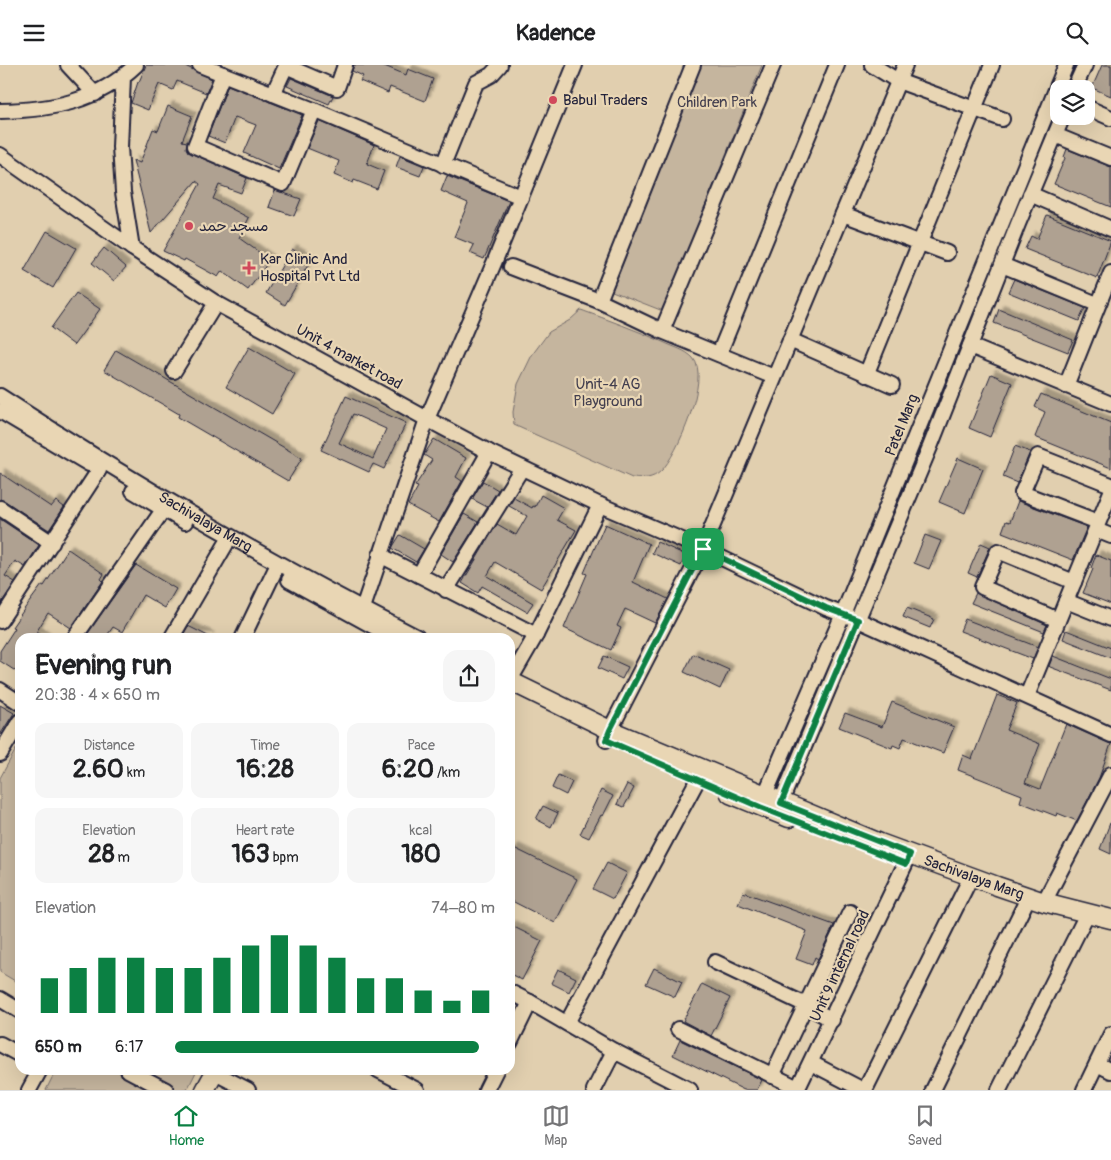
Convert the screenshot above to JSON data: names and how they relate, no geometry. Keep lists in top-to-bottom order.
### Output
{
  "streets": {
    "main road": ["Sachivalaya Marg"],
    "street": ["Unit 4 market road", "Patel Marg", "Unit 9 internal road"]
  },
  "crossings": [
    ["Unit 4 market road", "Patel Marg"],
    ["Patel Marg", "Sachivalaya Marg"],
    ["Sachivalaya Marg", "Unit 9 internal road"]
  ],
  "parks": ["Children Park", "Unit-4 AG Playground"],
  "places": {
    "other": ["Babul Traders", "مسجد حمد"],
    "health": ["Kar Clinic And Hospital Pvt Ltd"]
  },
  "page": {
    "header": "Kadence",
    "heading": ["Evening run", "20:38 · 4 × 650 m"],
    "stats": [
      ["Distance", "2.60 km"],
      ["Time", "16:28"],
      ["Pace", "6:20 /km"],
      ["Elevation", "28 m"],
      ["Heart rate", "163 bpm"],
      ["kcal", "180"]
    ],
    "chart": ["Elevation", "74–80 m"],
    "list": [
      {
        "name": "650 m",
        "note": "6:17"
      }
    ],
    "tabs": ["Home", "Map", "Saved"]
  }
}
